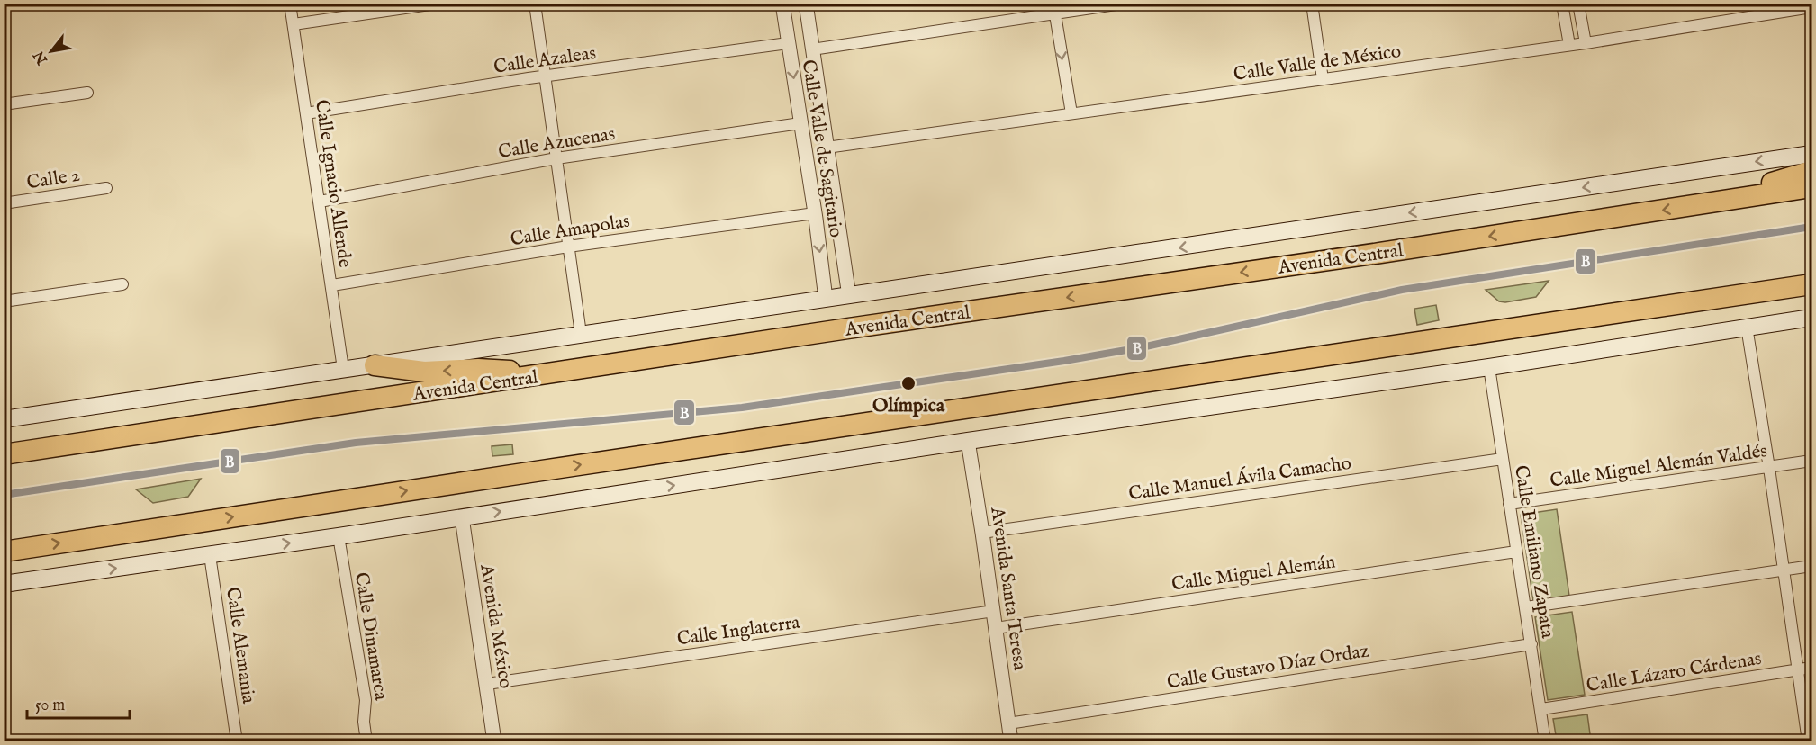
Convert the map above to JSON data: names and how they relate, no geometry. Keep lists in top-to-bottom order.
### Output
{
  "streets": {
    "highway": ["Avenida Central"],
    "street": [
      "Calle Azaleas",
      "Calle Valle de México",
      "Calle Azucenas",
      "Calle Valle de Sagitario",
      "Calle 2",
      "Calle Ignacio Allende",
      "Calle Amapolas",
      "Calle Miguel Alemán Valdés",
      "Calle Manuel Ávila Camacho",
      "Calle Emiliano Zapata",
      "Calle Miguel Alemán",
      "Avenida Santa Teresa",
      "Avenida México",
      "Calle Inglaterra",
      "Calle Dinamarca",
      "Calle Alemania",
      "Calle Gustavo Díaz Ordaz",
      "Calle Lázaro Cárdenas"
    ]
  },
  "crossings": [
    ["Calle Azaleas", "Calle Valle de Sagitario"],
    ["Calle Azaleas", "Calle Ignacio Allende"],
    ["Calle Valle de México", "Calle Valle de Sagitario"],
    ["Calle Azucenas", "Calle Valle de Sagitario"],
    ["Calle Azucenas", "Calle Ignacio Allende"],
    ["Calle Valle de Sagitario", "Calle Amapolas"],
    ["Calle Valle de Sagitario", "Avenida Central"],
    ["Calle Ignacio Allende", "Calle Amapolas"],
    ["Calle Ignacio Allende", "Avenida Central"],
    ["Calle Miguel Alemán Valdés", "Calle Emiliano Zapata"],
    ["Calle Manuel Ávila Camacho", "Calle Emiliano Zapata"],
    ["Calle Manuel Ávila Camacho", "Avenida Santa Teresa"],
    ["Calle Emiliano Zapata", "Calle Miguel Alemán"],
    ["Calle Emiliano Zapata", "Calle Gustavo Díaz Ordaz"],
    ["Calle Emiliano Zapata", "Calle Lázaro Cárdenas"],
    ["Calle Miguel Alemán", "Avenida Santa Teresa"],
    ["Avenida Santa Teresa", "Calle Inglaterra"],
    ["Avenida Santa Teresa", "Calle Gustavo Díaz Ordaz"],
    ["Avenida México", "Calle Inglaterra"]
  ],
  "places": ["Olímpica"],
  "lines": ["transit line B"],
  "scale_bar": "50 m",
  "north": "bottom left"
}
